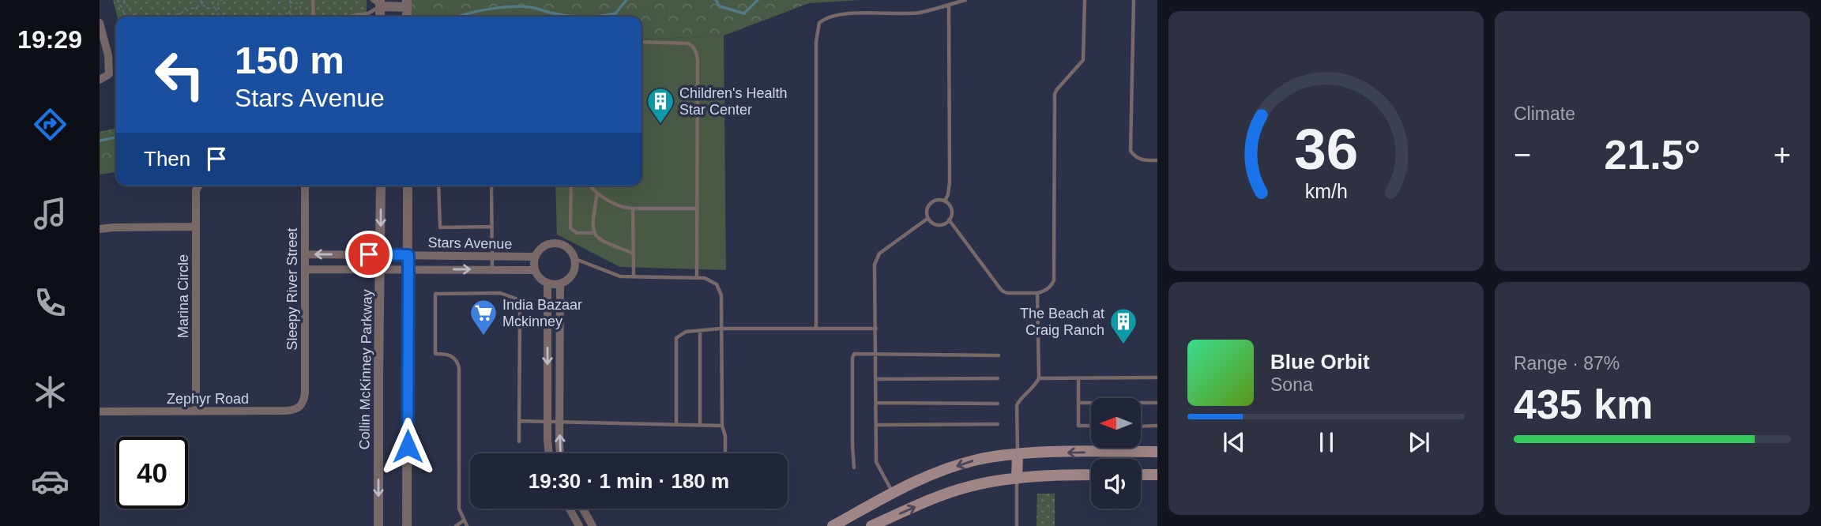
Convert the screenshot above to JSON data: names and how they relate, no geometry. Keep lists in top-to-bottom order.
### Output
{
  "streets": {
    "street": [
      "Stars Avenue",
      "Sleepy River Street",
      "Marina Circle",
      "Collin McKinney Parkway",
      "Zephyr Road"
    ]
  },
  "crossings": [
    ["Stars Avenue", "Sleepy River Street"],
    ["Stars Avenue", "Collin McKinney Parkway"],
    ["Sleepy River Street", "Zephyr Road"],
    ["Marina Circle", "Zephyr Road"]
  ],
  "places": {
    "building": ["Children's Health Star Center", "The Beach at Craig Ranch"],
    "supermarket": ["India Bazaar Mckinney"]
  },
  "north": "left",
  "page": {
    "tabs": "19:29",
    "tile": [
      "Climate",
      ["Range · 87%", "435 km"]
    ],
    "turn": ["150 m", "Stars Avenue"],
    "then": "Then",
    "heat": ["−", "21.5°", "+"],
    "song": ["Blue Orbit", "Sona"],
    "limit": "40",
    "trip": "19:30 · 1 min · 180 m",
    "gauge": ["36", "km/h"]
  }
}
